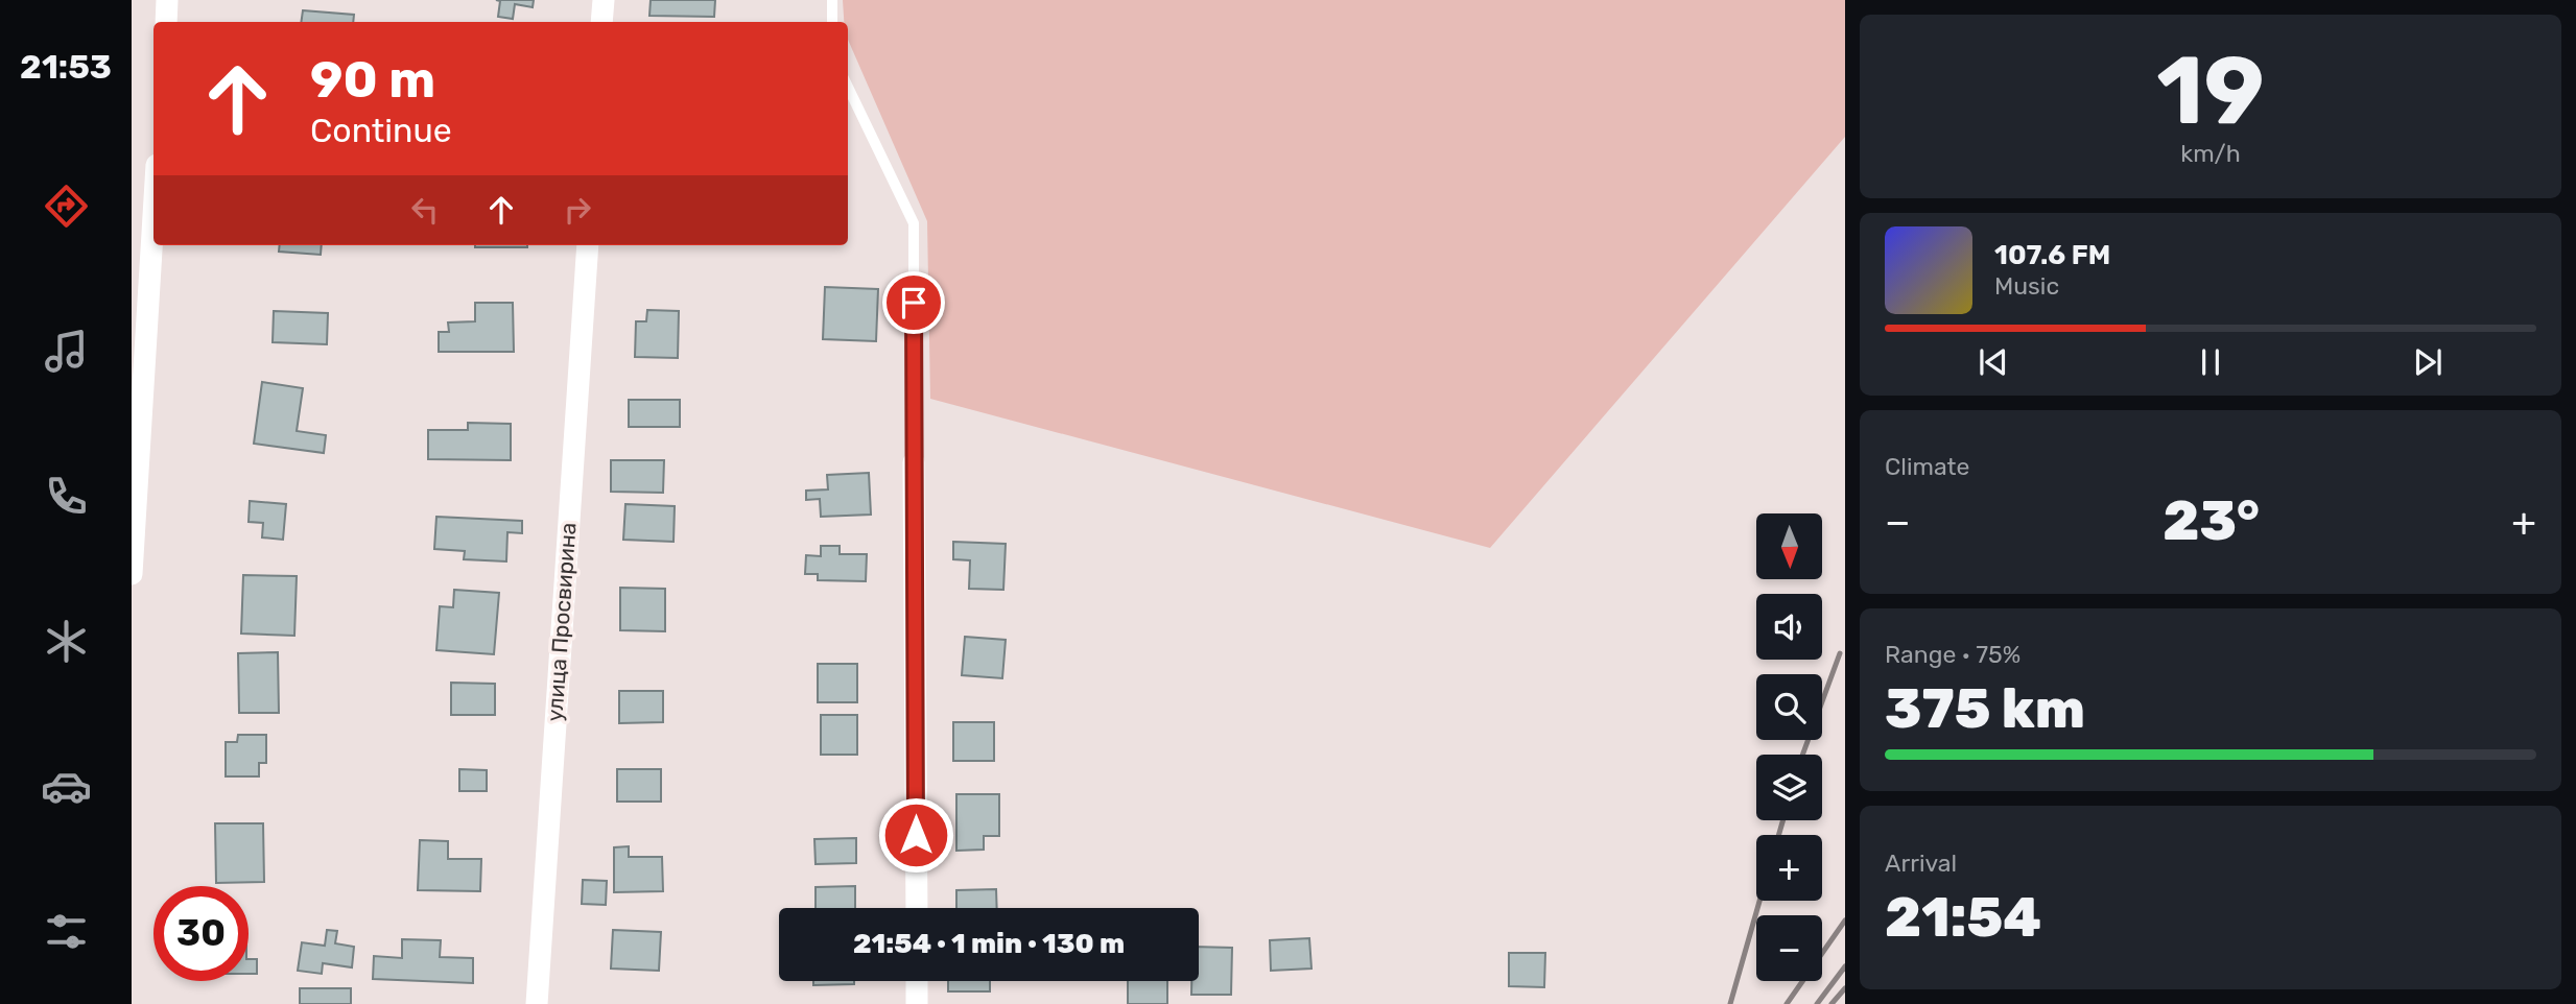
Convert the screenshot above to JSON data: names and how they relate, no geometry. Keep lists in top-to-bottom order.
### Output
{
  "streets": {
    "street": ["улица Просвирина"]
  },
  "north": "bottom",
  "page": {
    "tabs": "21:53",
    "tile": [
      ["19", "km/h"],
      "Climate",
      ["Range · 75%", "375 km"],
      ["Arrival", "21:54"]
    ],
    "turn": ["90 m", "Continue"],
    "song": ["107.6 FM", "Music"],
    "heat": ["−", "23°", "+"],
    "map_buttons": ["+", "−"],
    "limit": "30",
    "trip": "21:54 · 1 min · 130 m"
  }
}
